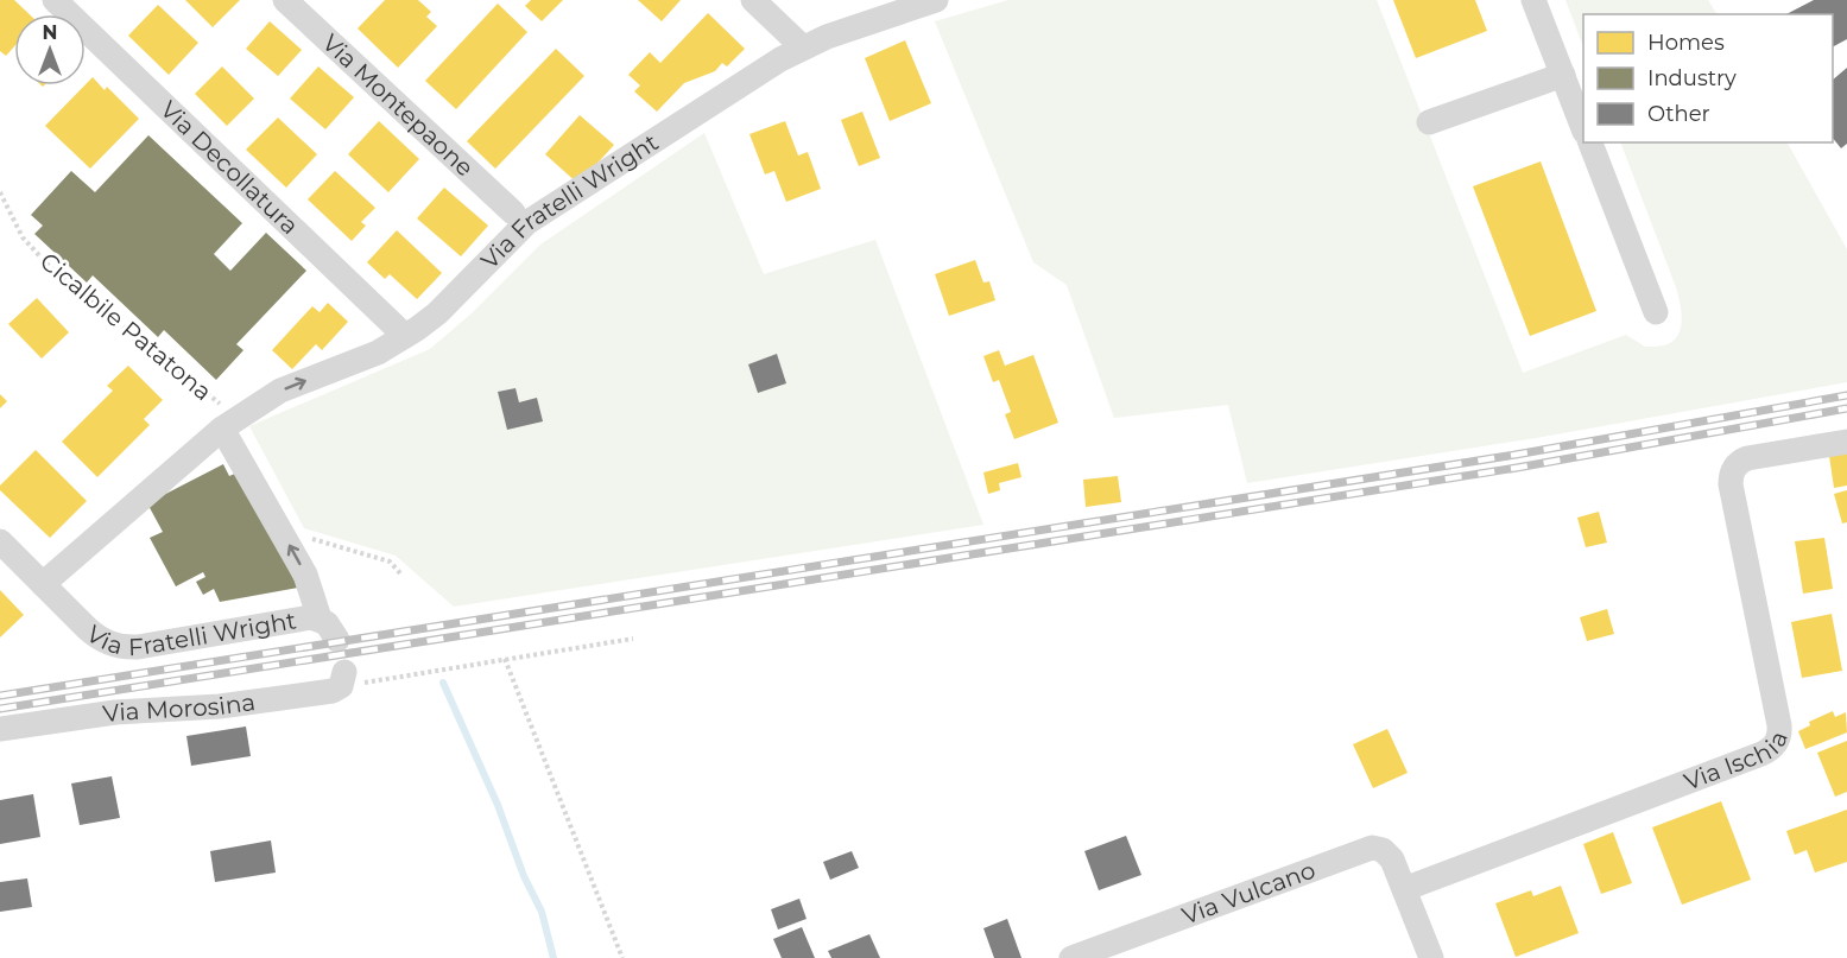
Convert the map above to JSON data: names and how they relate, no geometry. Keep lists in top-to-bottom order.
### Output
{
  "streets": {
    "street": [
      "Via Montepaone",
      "Via Decollatura",
      "Via Fratelli Wright",
      "Via Morosina",
      "Via Ischia",
      "Via Vulcano"
    ],
    "path": ["Cicalbile Patatona"]
  },
  "crossings": [
    ["Via Decollatura", "Via Fratelli Wright"],
    ["Via Fratelli Wright", "Cicalbile Patatona"],
    ["Via Ischia", "Via Vulcano"]
  ],
  "legend": ["Homes", "Industry", "Other"],
  "north": "top"
}
